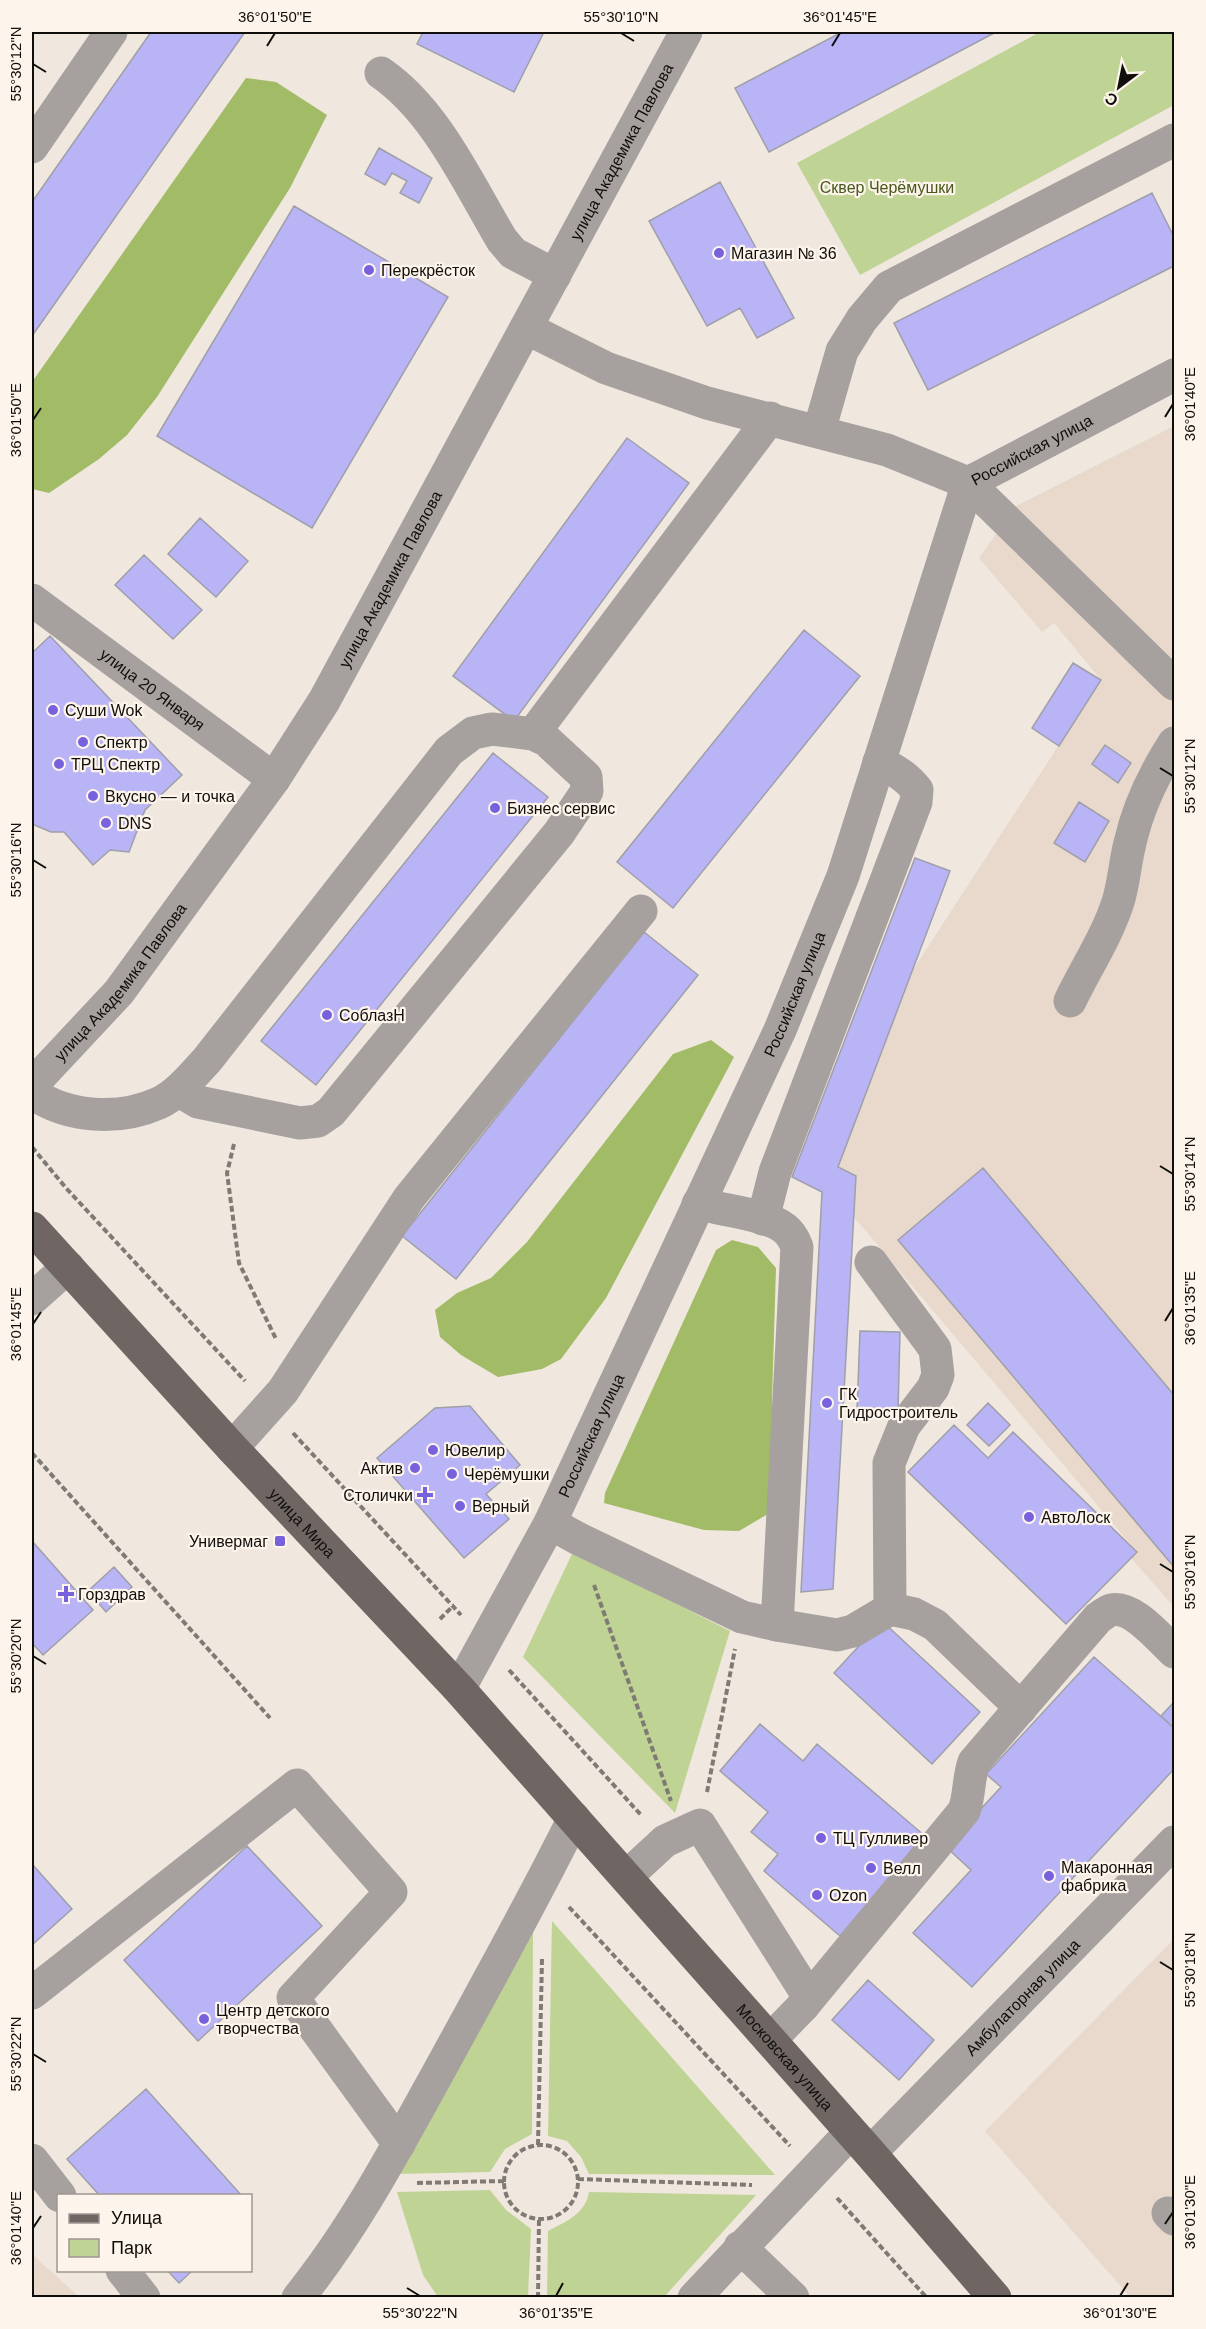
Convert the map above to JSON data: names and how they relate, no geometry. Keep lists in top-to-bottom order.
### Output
{
  "streets": {
    "main road": ["улица Мира", "Московская улица"],
    "street": [
      "улица Академика Павлова",
      "Российская улица",
      "улица 20 Января",
      "Амбулаторная улица"
    ]
  },
  "crossings": [
    ["улица Академика Павлова", "улица 20 Января"],
    ["Российская улица", "улица Мира"],
    ["улица Мира", "Московская улица"],
    ["Амбулаторная улица", "Московская улица"]
  ],
  "parks": ["Сквер Черёмушки"],
  "places": {
    "other": [
      "Магазин № 36",
      "Перекрёсток",
      "Суши Wok",
      "Спектр",
      "ТРЦ Спектр",
      "Вкусно — и точка",
      "Бизнес сервис",
      "DNS",
      "СоблазН",
      "ГК Гидростроитель",
      "Ювелир",
      "Актив",
      "Черёмушки",
      "Верный",
      "АвтоЛоск",
      "ТЦ Гулливер",
      "Велл",
      "Макаронная фабрика",
      "Ozon",
      "Центр детского творчества"
    ],
    "health": ["Столички", "Горздрав"],
    "transit": ["Универмаг"]
  },
  "legend": ["Улица", "Парк"],
  "north": "bottom left",
  "coordinates": [
    "36°01'50\"E",
    "55°30'10\"N",
    "36°01'45\"E",
    "55°30'12\"N",
    "36°01'40\"E",
    "55°30'16\"N",
    "55°30'14\"N",
    "36°01'35\"E",
    "55°30'20\"N",
    "55°30'18\"N",
    "55°30'22\"N",
    "36°01'30\"E"
  ]
}
